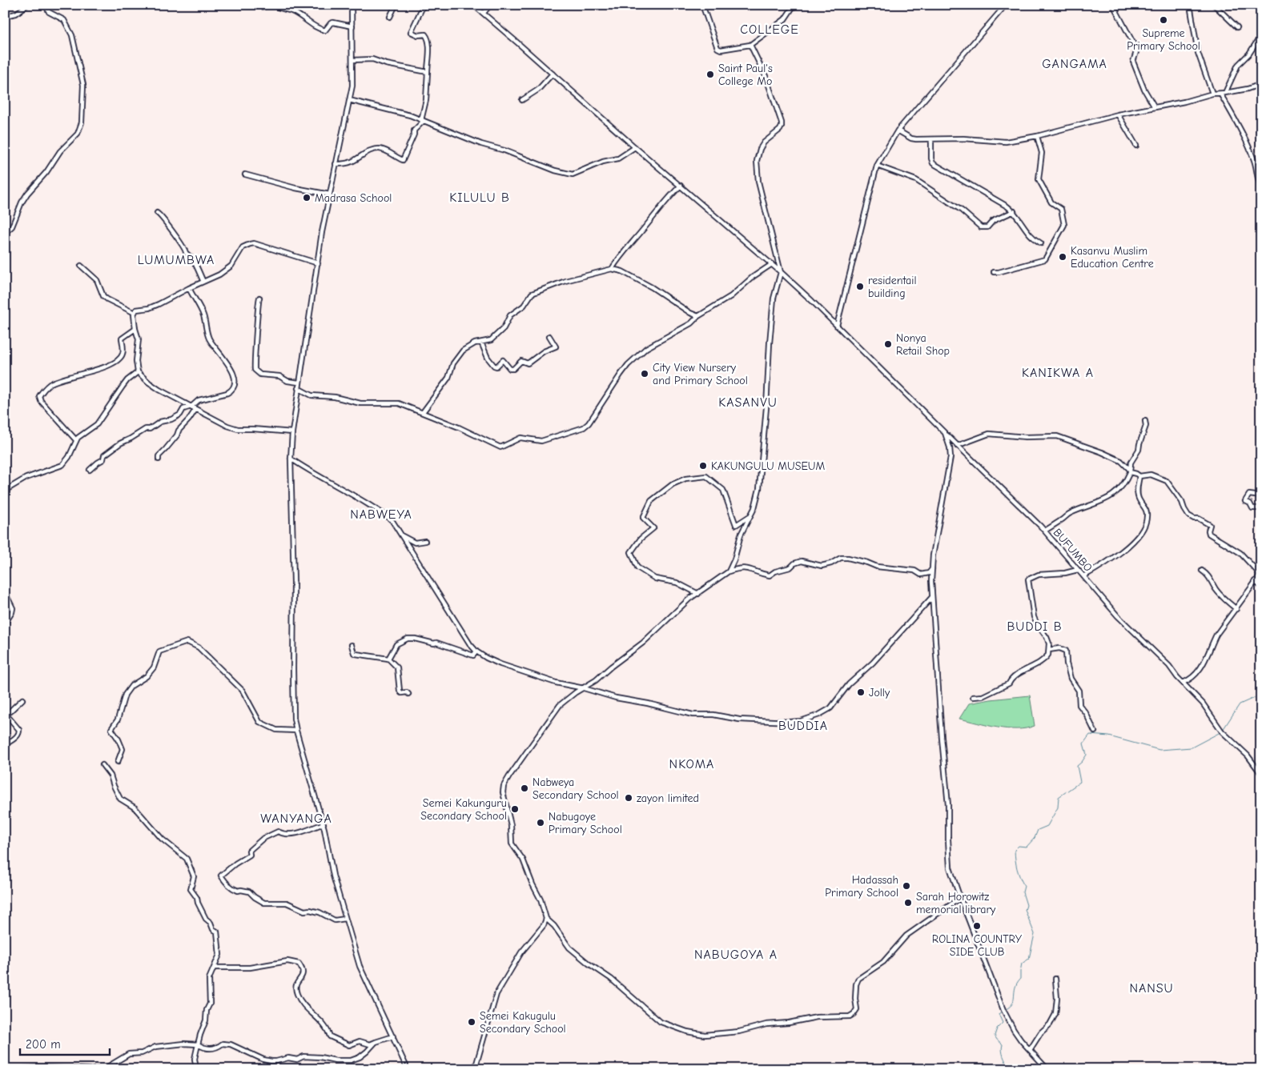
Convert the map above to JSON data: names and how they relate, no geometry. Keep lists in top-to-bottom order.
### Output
{
  "streets": {
    "street": ["BUFUMBO"]
  },
  "districts": [
    "COLLEGE",
    "GANGAMA",
    "KILULU B",
    "LUMUMBWA",
    "KANIKWA A",
    "KASANVU",
    "NABWEYA",
    "BUDDI B",
    "BUDDIA",
    "NKOMA",
    "WANYANGA",
    "NABUGOYA A",
    "NANSU"
  ],
  "places": [
    "Supreme Primary School",
    "Saint Paul's College Mo",
    "Madrasa School",
    "Kasanvu Muslim Education Centre",
    "residentail building",
    "Nonya Retail Shop",
    "City View Nursery and Primary School",
    "KAKUNGULU MUSEUM",
    "Jolly",
    "Nabweya Secondary School",
    "zayon limited",
    "Semei Kakunguru Secondary School",
    "Nabugoye Primary School",
    "Hadassah Primary School",
    "Sarah Horowitz memorial library",
    "ROLINA COUNTRY SIDE CLUB",
    "Semei Kakugulu Secondary School"
  ],
  "scale_bar": "200 m"
}
